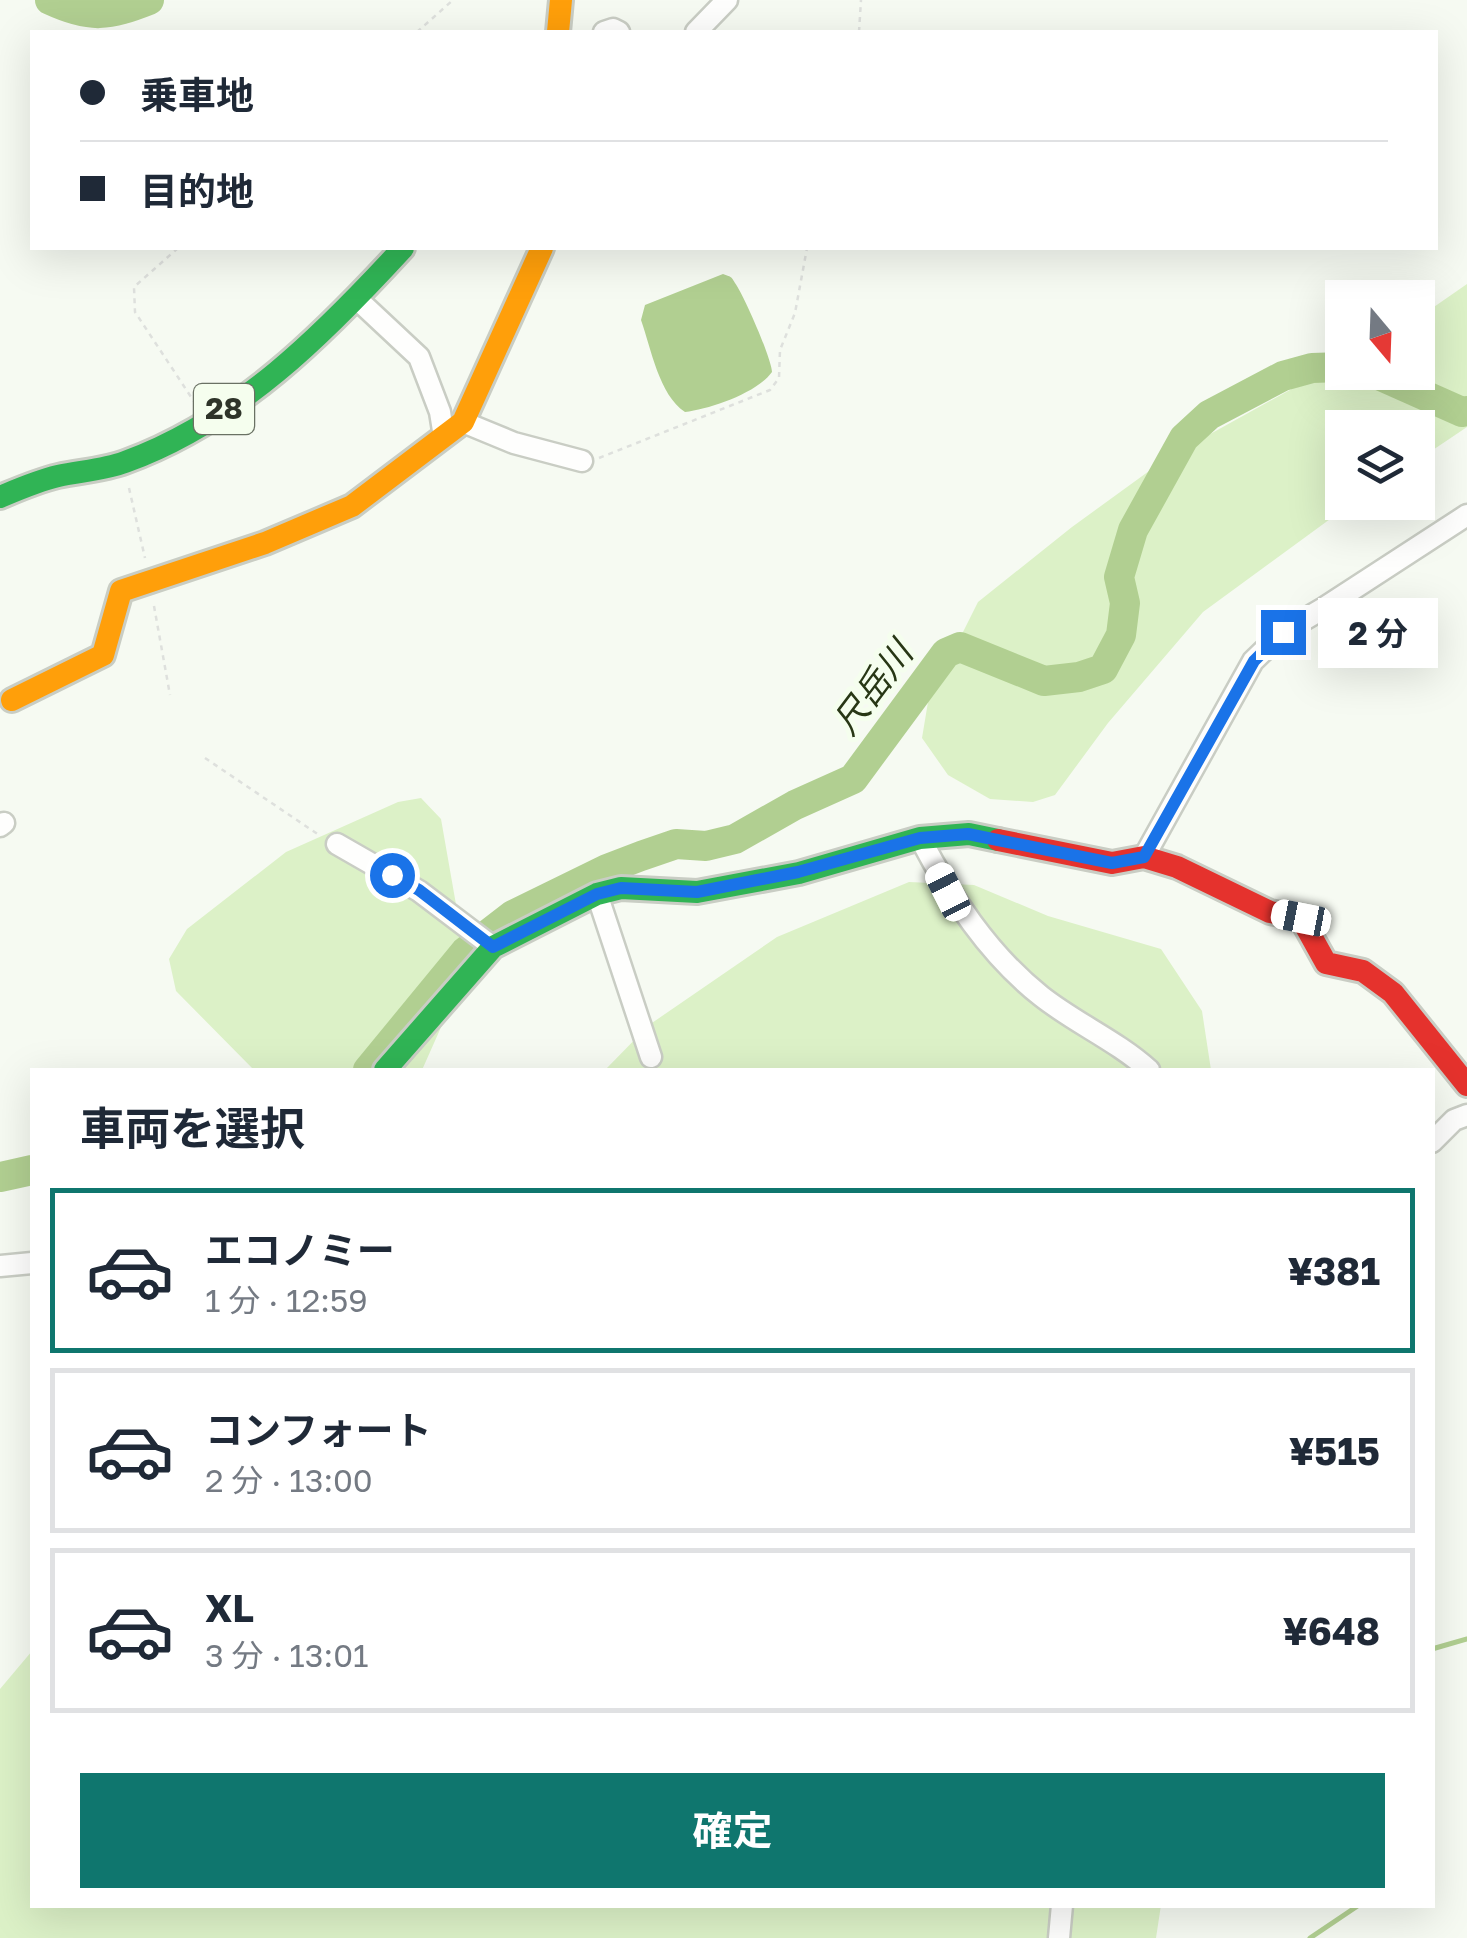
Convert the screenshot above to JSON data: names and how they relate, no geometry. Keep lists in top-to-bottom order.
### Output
{
  "streets": {
    "street": ["28"]
  },
  "water": ["尺岳川"],
  "north": "bottom",
  "page": {
    "banner": ["乗車地", "目的地"],
    "bubble": "2 分",
    "heading": "車両を選択",
    "list": [
      {
        "name": "エコノミー",
        "note": "1 分 · 12:59",
        "value": "¥381"
      },
      {
        "name": "コンフォート",
        "note": "2 分 · 13:00",
        "value": "¥515"
      },
      {
        "name": "XL",
        "note": "3 分 · 13:01",
        "value": "¥648"
      }
    ],
    "buttons": "確定"
  }
}
